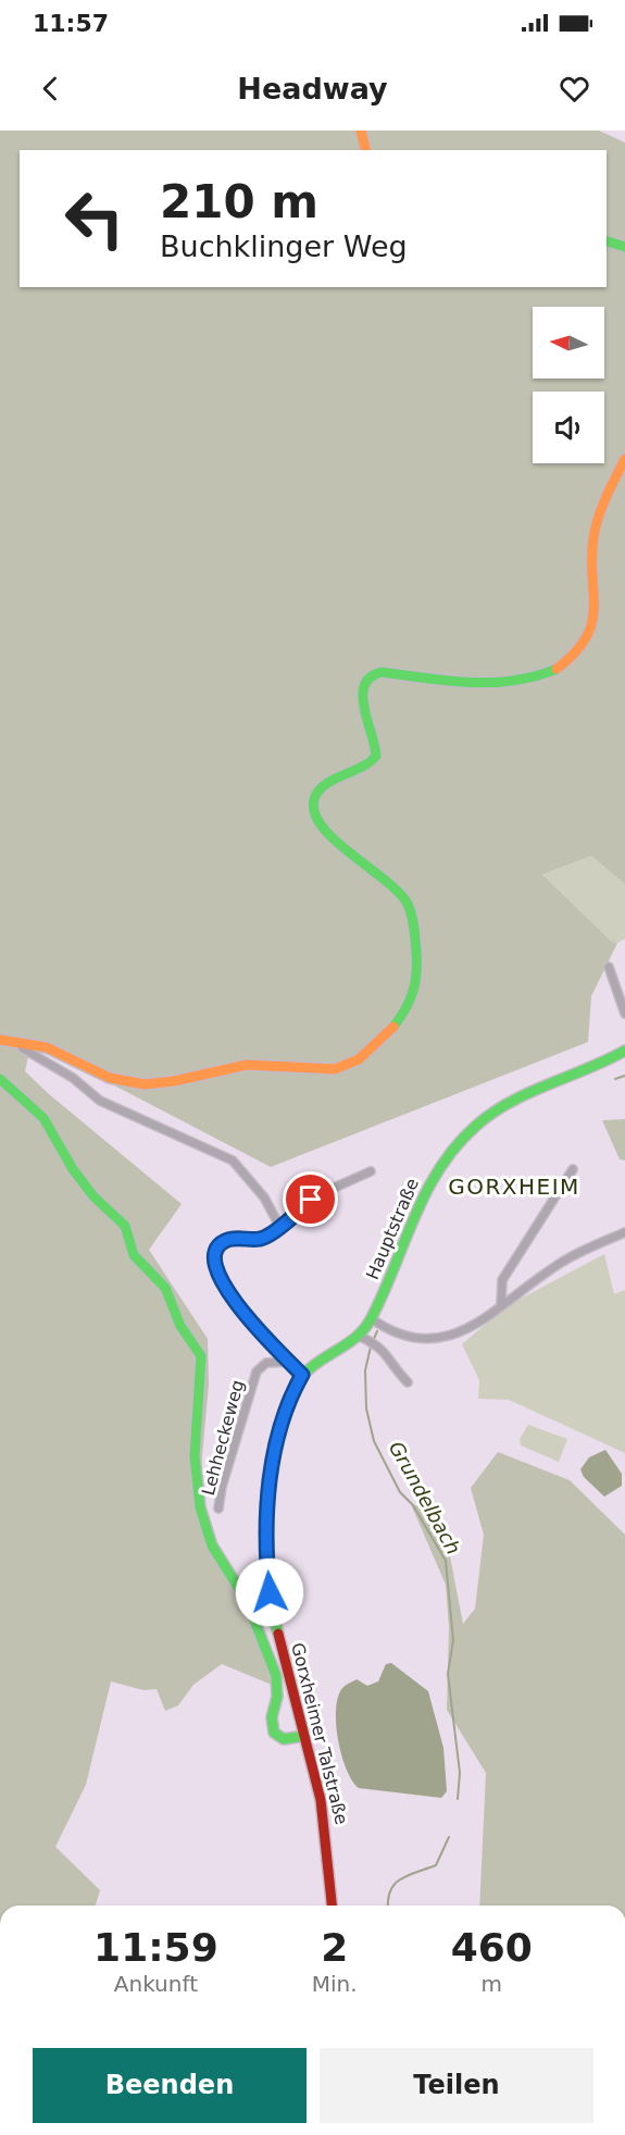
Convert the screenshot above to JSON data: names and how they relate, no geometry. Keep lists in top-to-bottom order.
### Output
{
  "streets": {
    "street": ["Hauptstraße", "Lehheckeweg", "Gorxheimer Talstraße"]
  },
  "crossings": [
    ["Hauptstraße", "Gorxheimer Talstraße"]
  ],
  "districts": ["GORXHEIM"],
  "water": ["Grundelbach"],
  "north": "left",
  "page": {
    "status": "11:57",
    "header": "Headway",
    "turn": ["210 m", "Buchklinger Weg"],
    "eta": [
      "11:59",
      "Ankunft",
      "2",
      "Min.",
      "460",
      "m"
    ],
    "buttons": ["Beenden", "Teilen"]
  }
}
